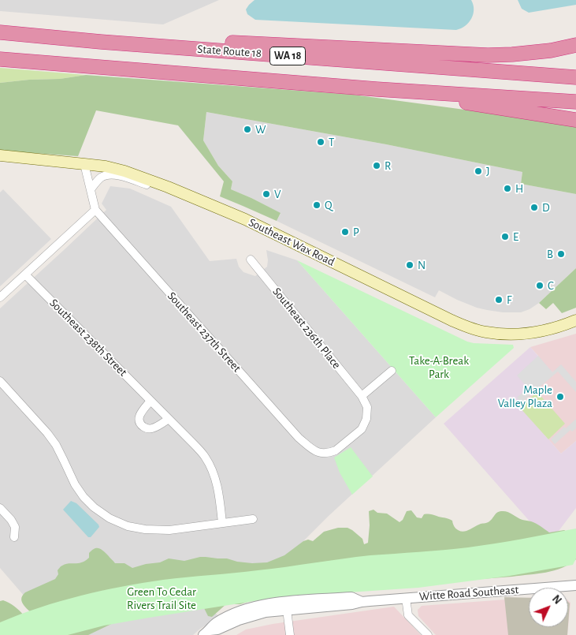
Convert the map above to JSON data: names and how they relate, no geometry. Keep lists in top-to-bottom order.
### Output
{
  "streets": {
    "highway": ["State Route 18", "WA 18"],
    "main road": ["Southeast Wax Road"],
    "street": [
      "Southeast 236th Place",
      "Southeast 237th Street",
      "Southeast 238th Street",
      "Witte Road Southeast"
    ]
  },
  "crossings": [
    ["Southeast Wax Road", "Southeast 237th Street"],
    ["Southeast 236th Place", "Southeast 237th Street"]
  ],
  "parks": ["Take-A-Break Park", "Green To Cedar Rivers Trail Site"],
  "places": [
    "W",
    "T",
    "R",
    "J",
    "H",
    "V",
    "Q",
    "D",
    "P",
    "E",
    "B",
    "N",
    "C",
    "F",
    "Maple Valley Plaza"
  ],
  "north": "top right"
}
